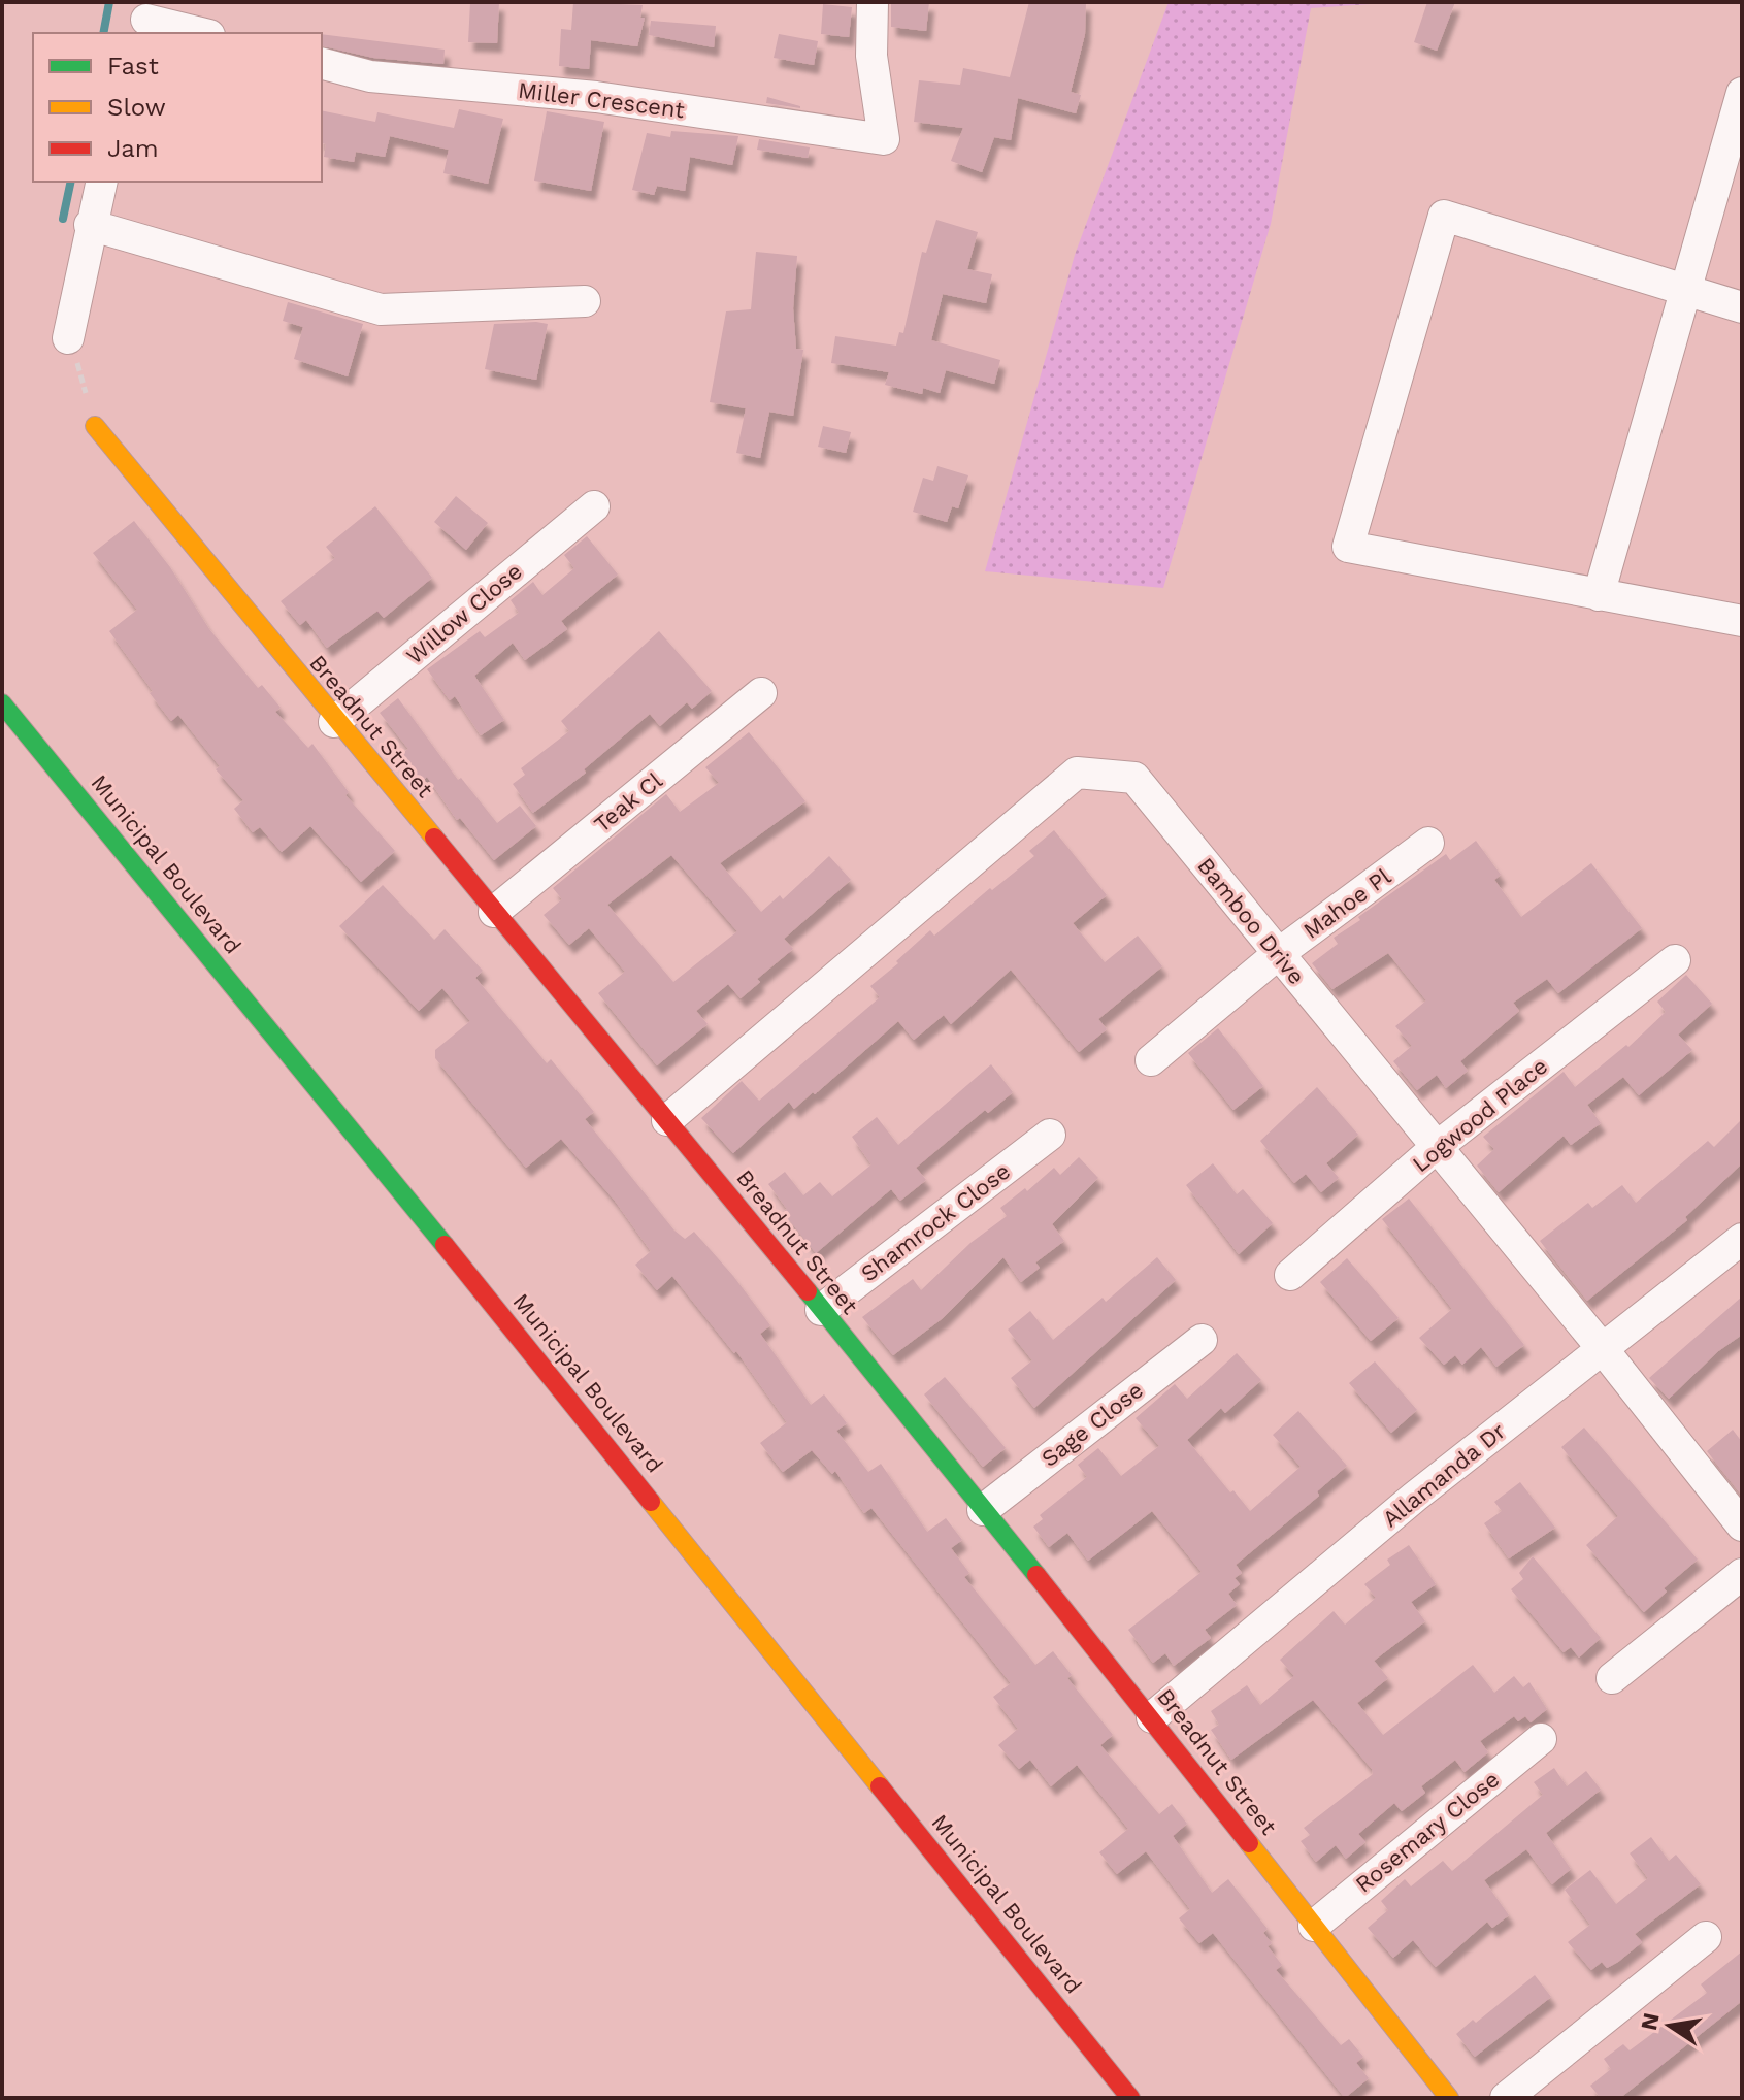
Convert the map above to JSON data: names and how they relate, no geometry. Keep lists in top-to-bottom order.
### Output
{
  "streets": {
    "street": [
      "Miller Crescent",
      "Willow Close",
      "Breadnut Street",
      "Teak Cl",
      "Municipal Boulevard",
      "Mahoe Pl",
      "Bamboo Drive",
      "Logwood Place",
      "Shamrock Close",
      "Sage Close",
      "Allamanda Dr",
      "Rosemary Close"
    ]
  },
  "crossings": [
    ["Willow Close", "Breadnut Street"],
    ["Breadnut Street", "Teak Cl"],
    ["Breadnut Street", "Bamboo Drive"],
    ["Breadnut Street", "Shamrock Close"],
    ["Breadnut Street", "Sage Close"],
    ["Breadnut Street", "Allamanda Dr"],
    ["Breadnut Street", "Rosemary Close"],
    ["Mahoe Pl", "Bamboo Drive"],
    ["Bamboo Drive", "Logwood Place"],
    ["Bamboo Drive", "Allamanda Dr"]
  ],
  "legend": ["Fast", "Slow", "Jam"],
  "north": "left"
}
